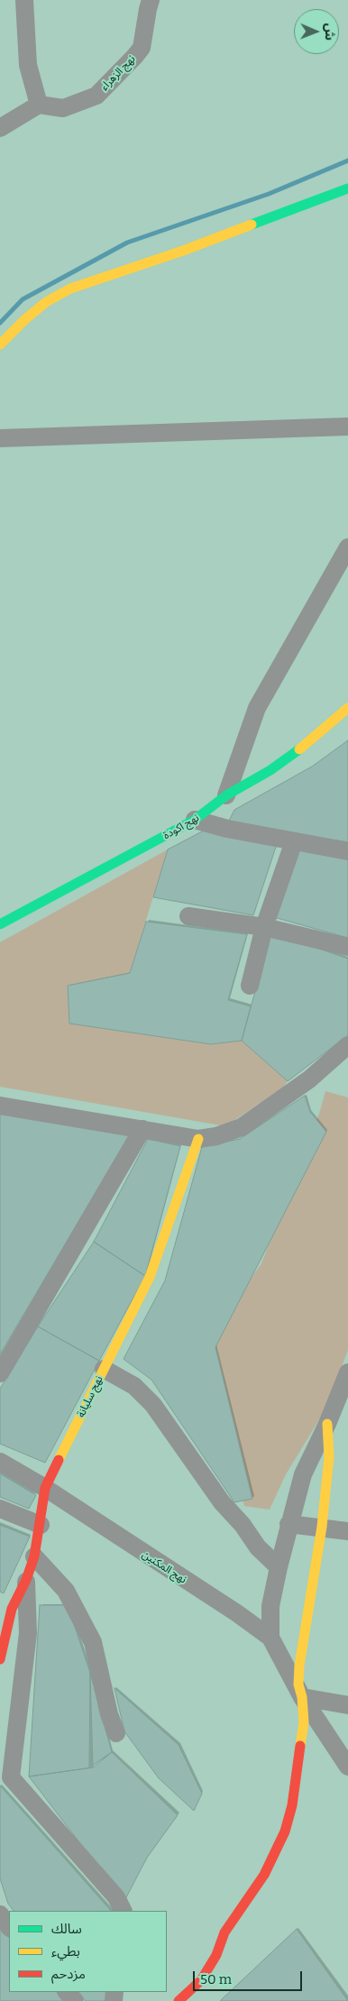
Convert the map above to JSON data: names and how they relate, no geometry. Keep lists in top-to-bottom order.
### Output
{
  "streets": {
    "street": [
      "نهج الزهراء",
      "نهج اكودة",
      "نهج سليانة",
      "نهج المكنين"
    ]
  },
  "crossings": [
    ["نهج سليانة", "نهج المكنين"]
  ],
  "legend": ["سالك", "بطيء", "مزدحم"],
  "scale_bar": "50 m",
  "north": "right"
}
